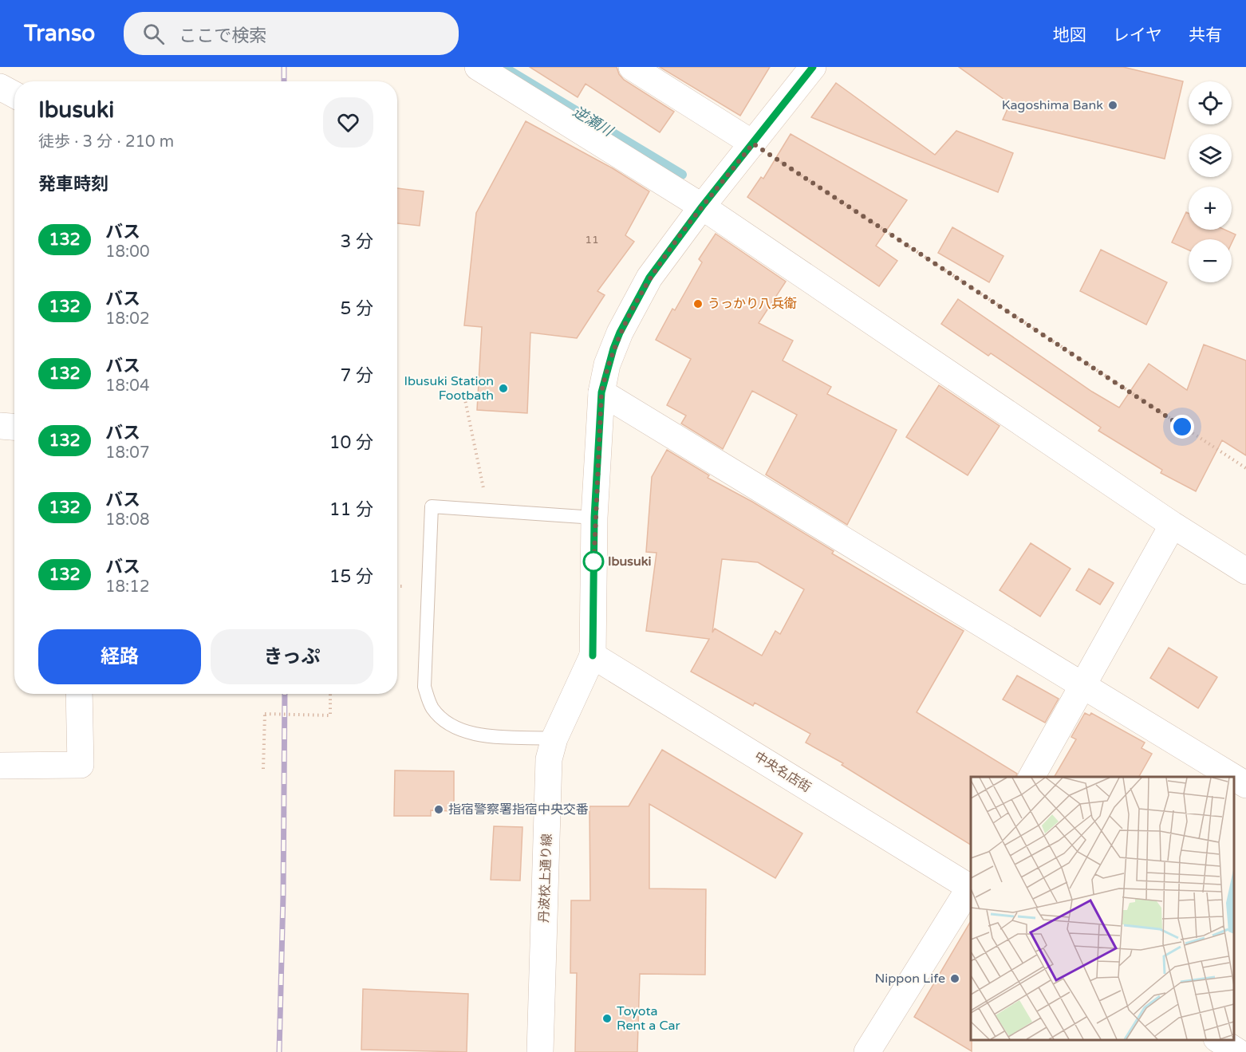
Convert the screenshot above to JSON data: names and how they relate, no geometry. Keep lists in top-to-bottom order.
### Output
{
  "streets": {
    "street": ["中央名店街", "丹波校上通り線"]
  },
  "crossings": [
    ["中央名店街", "丹波校上通り線"]
  ],
  "water": ["逆瀬川"],
  "places": [
    "Kagoshima Bank",
    "うっかり八兵衛",
    "Ibusuki Station Footbath",
    "Ibusuki",
    "指宿警察署指宿中央交番",
    "Nippon Life",
    "Toyota Rent a Car"
  ],
  "lines": ["bus line 132"],
  "house_numbers": ["11"],
  "page": {
    "header": "Transo",
    "search": "ここで検索",
    "nav": ["地図", "レイヤ", "共有"],
    "map_buttons": ["+", "−"],
    "heading": [
      ["Ibusuki", "徒歩 · 3 分 · 210 m"],
      "発車時刻"
    ],
    "list": [
      {
        "mark": "132",
        "name": "バス",
        "note": "18:00",
        "value": "3 分"
      },
      {
        "mark": "132",
        "name": "バス",
        "note": "18:02",
        "value": "5 分"
      },
      {
        "mark": "132",
        "name": "バス",
        "note": "18:04",
        "value": "7 分"
      },
      {
        "mark": "132",
        "name": "バス",
        "note": "18:07",
        "value": "10 分"
      },
      {
        "mark": "132",
        "name": "バス",
        "note": "18:08",
        "value": "11 分"
      },
      {
        "mark": "132",
        "name": "バス",
        "note": "18:12",
        "value": "15 分"
      }
    ],
    "buttons": ["経路", "きっぷ"]
  }
}
